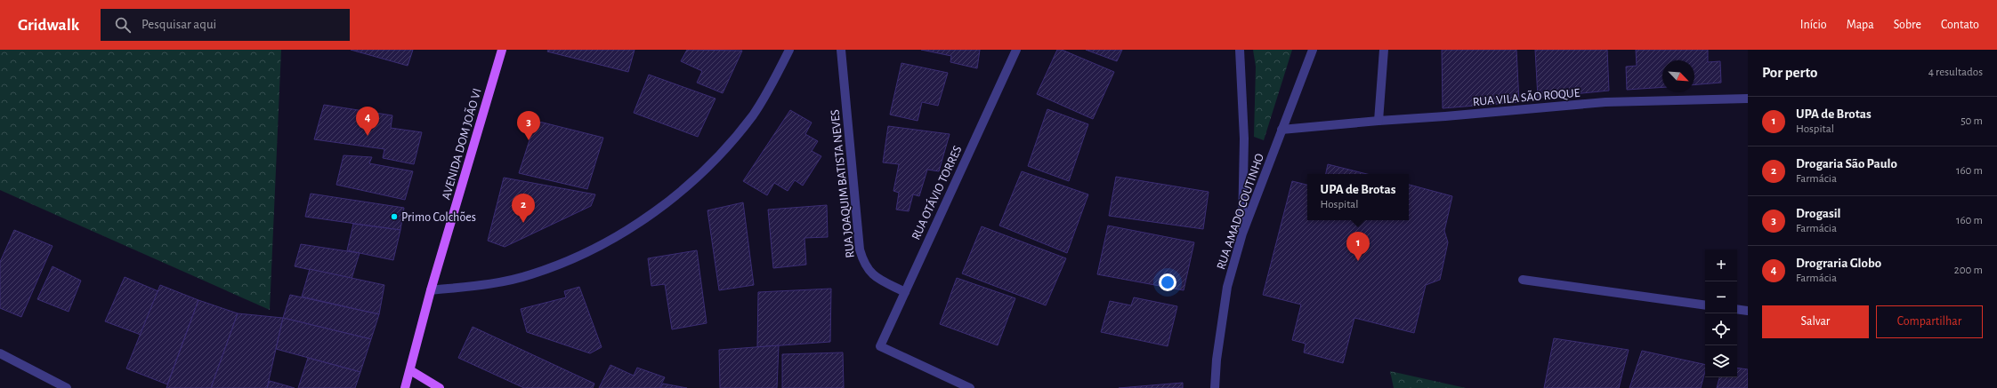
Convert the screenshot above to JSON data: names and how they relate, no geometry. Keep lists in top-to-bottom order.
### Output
{
  "streets": {
    "main road": ["AVENIDA DOM JOÃO VI"],
    "street": [
      "RUA VILA SÃO ROQUE",
      "RUA JOAQUIM BATISTA NEVES",
      "RUA OTÁVIO TORRES",
      "RUA AMADO COUTINHO"
    ]
  },
  "crossings": [
    ["RUA VILA SÃO ROQUE", "RUA AMADO COUTINHO"],
    ["RUA JOAQUIM BATISTA NEVES", "RUA OTÁVIO TORRES"]
  ],
  "places": ["Primo Colchões"],
  "north": "bottom right",
  "page": {
    "header": "Gridwalk",
    "search": "Pesquisar aqui",
    "nav": [
      "Início",
      "Mapa",
      "Sobre",
      "Contato"
    ],
    "heading": ["Por perto", "4 resultados"],
    "list": [
      {
        "mark": "1",
        "name": "UPA de Brotas",
        "note": "Hospital",
        "value": "50 m"
      },
      {
        "mark": "2",
        "name": "Drogaria São Paulo",
        "note": "Farmácia",
        "value": "160 m"
      },
      {
        "mark": "3",
        "name": "Drogasil",
        "note": "Farmácia",
        "value": "160 m"
      },
      {
        "mark": "4",
        "name": "Drograria Globo",
        "note": "Farmácia",
        "value": "200 m"
      }
    ],
    "pins": [
      "4",
      "3",
      "2",
      "1"
    ],
    "popup": ["UPA de Brotas", "Hospital"],
    "map_buttons": ["+", "−"],
    "buttons": ["Salvar", "Compartilhar"]
  }
}
